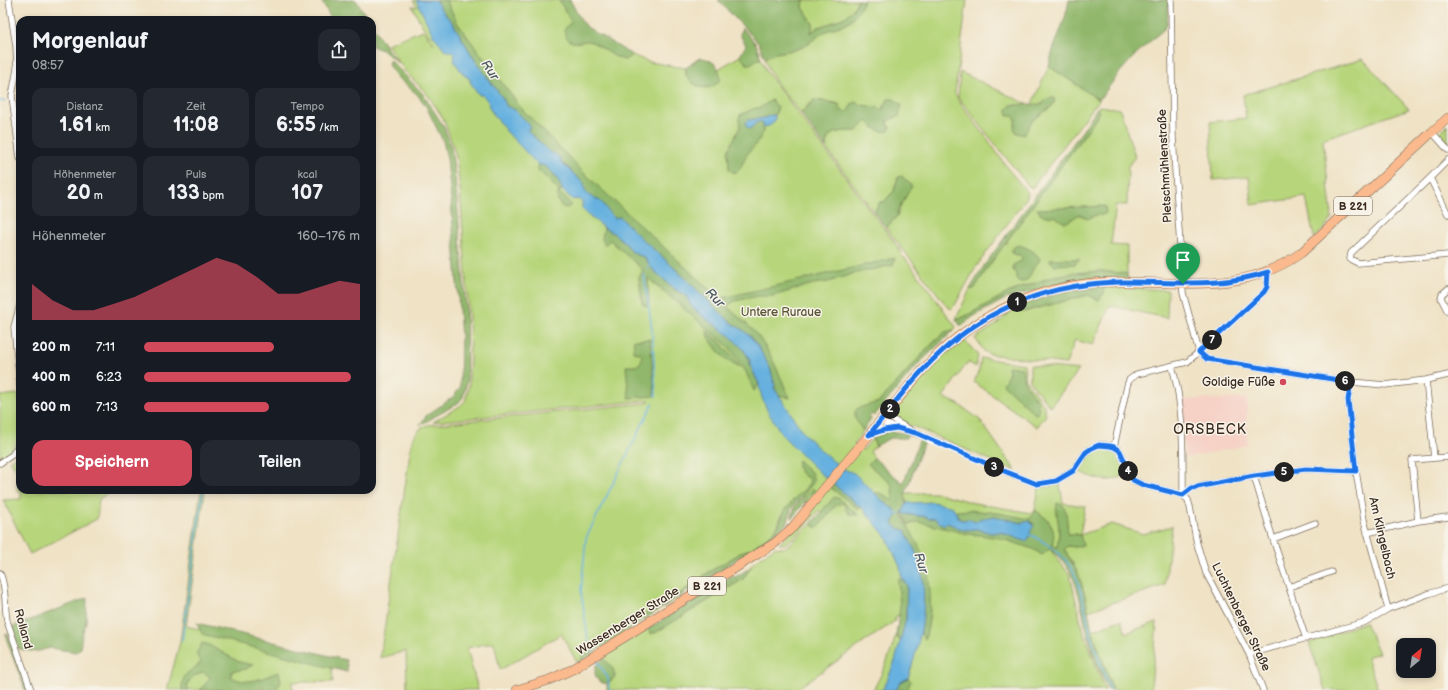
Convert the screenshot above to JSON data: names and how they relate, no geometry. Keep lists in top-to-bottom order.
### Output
{
  "streets": {
    "main road": ["B 221", "Wassenberger Straße"],
    "street": [
      "Pletschmühlenstraße",
      "Am Klingelbach",
      "Luchtenberger Straße",
      "Rolland"
    ]
  },
  "crossings": [
    ["Pletschmühlenstraße", "B 221"],
    ["B 221", "Wassenberger Straße"]
  ],
  "districts": ["ORSBECK"],
  "water": ["Rur"],
  "parks": ["Untere Ruraue"],
  "places": ["Goldige Füße"],
  "north": "top right",
  "page": {
    "heading": ["Morgenlauf", "08:57"],
    "stats": [
      ["Distanz", "1.61 km"],
      ["Zeit", "11:08"],
      ["Tempo", "6:55 /km"],
      ["Höhenmeter", "20 m"],
      ["Puls", "133 bpm"],
      ["kcal", "107"]
    ],
    "chart": ["Höhenmeter", "160–176 m"],
    "pins": [
      "1",
      "7",
      "6",
      "2",
      "3",
      "4",
      "5"
    ],
    "list": [
      {
        "name": "200 m",
        "note": "7:11"
      },
      {
        "name": "400 m",
        "note": "6:23"
      },
      {
        "name": "600 m",
        "note": "7:13"
      }
    ],
    "buttons": ["Speichern", "Teilen"]
  }
}
